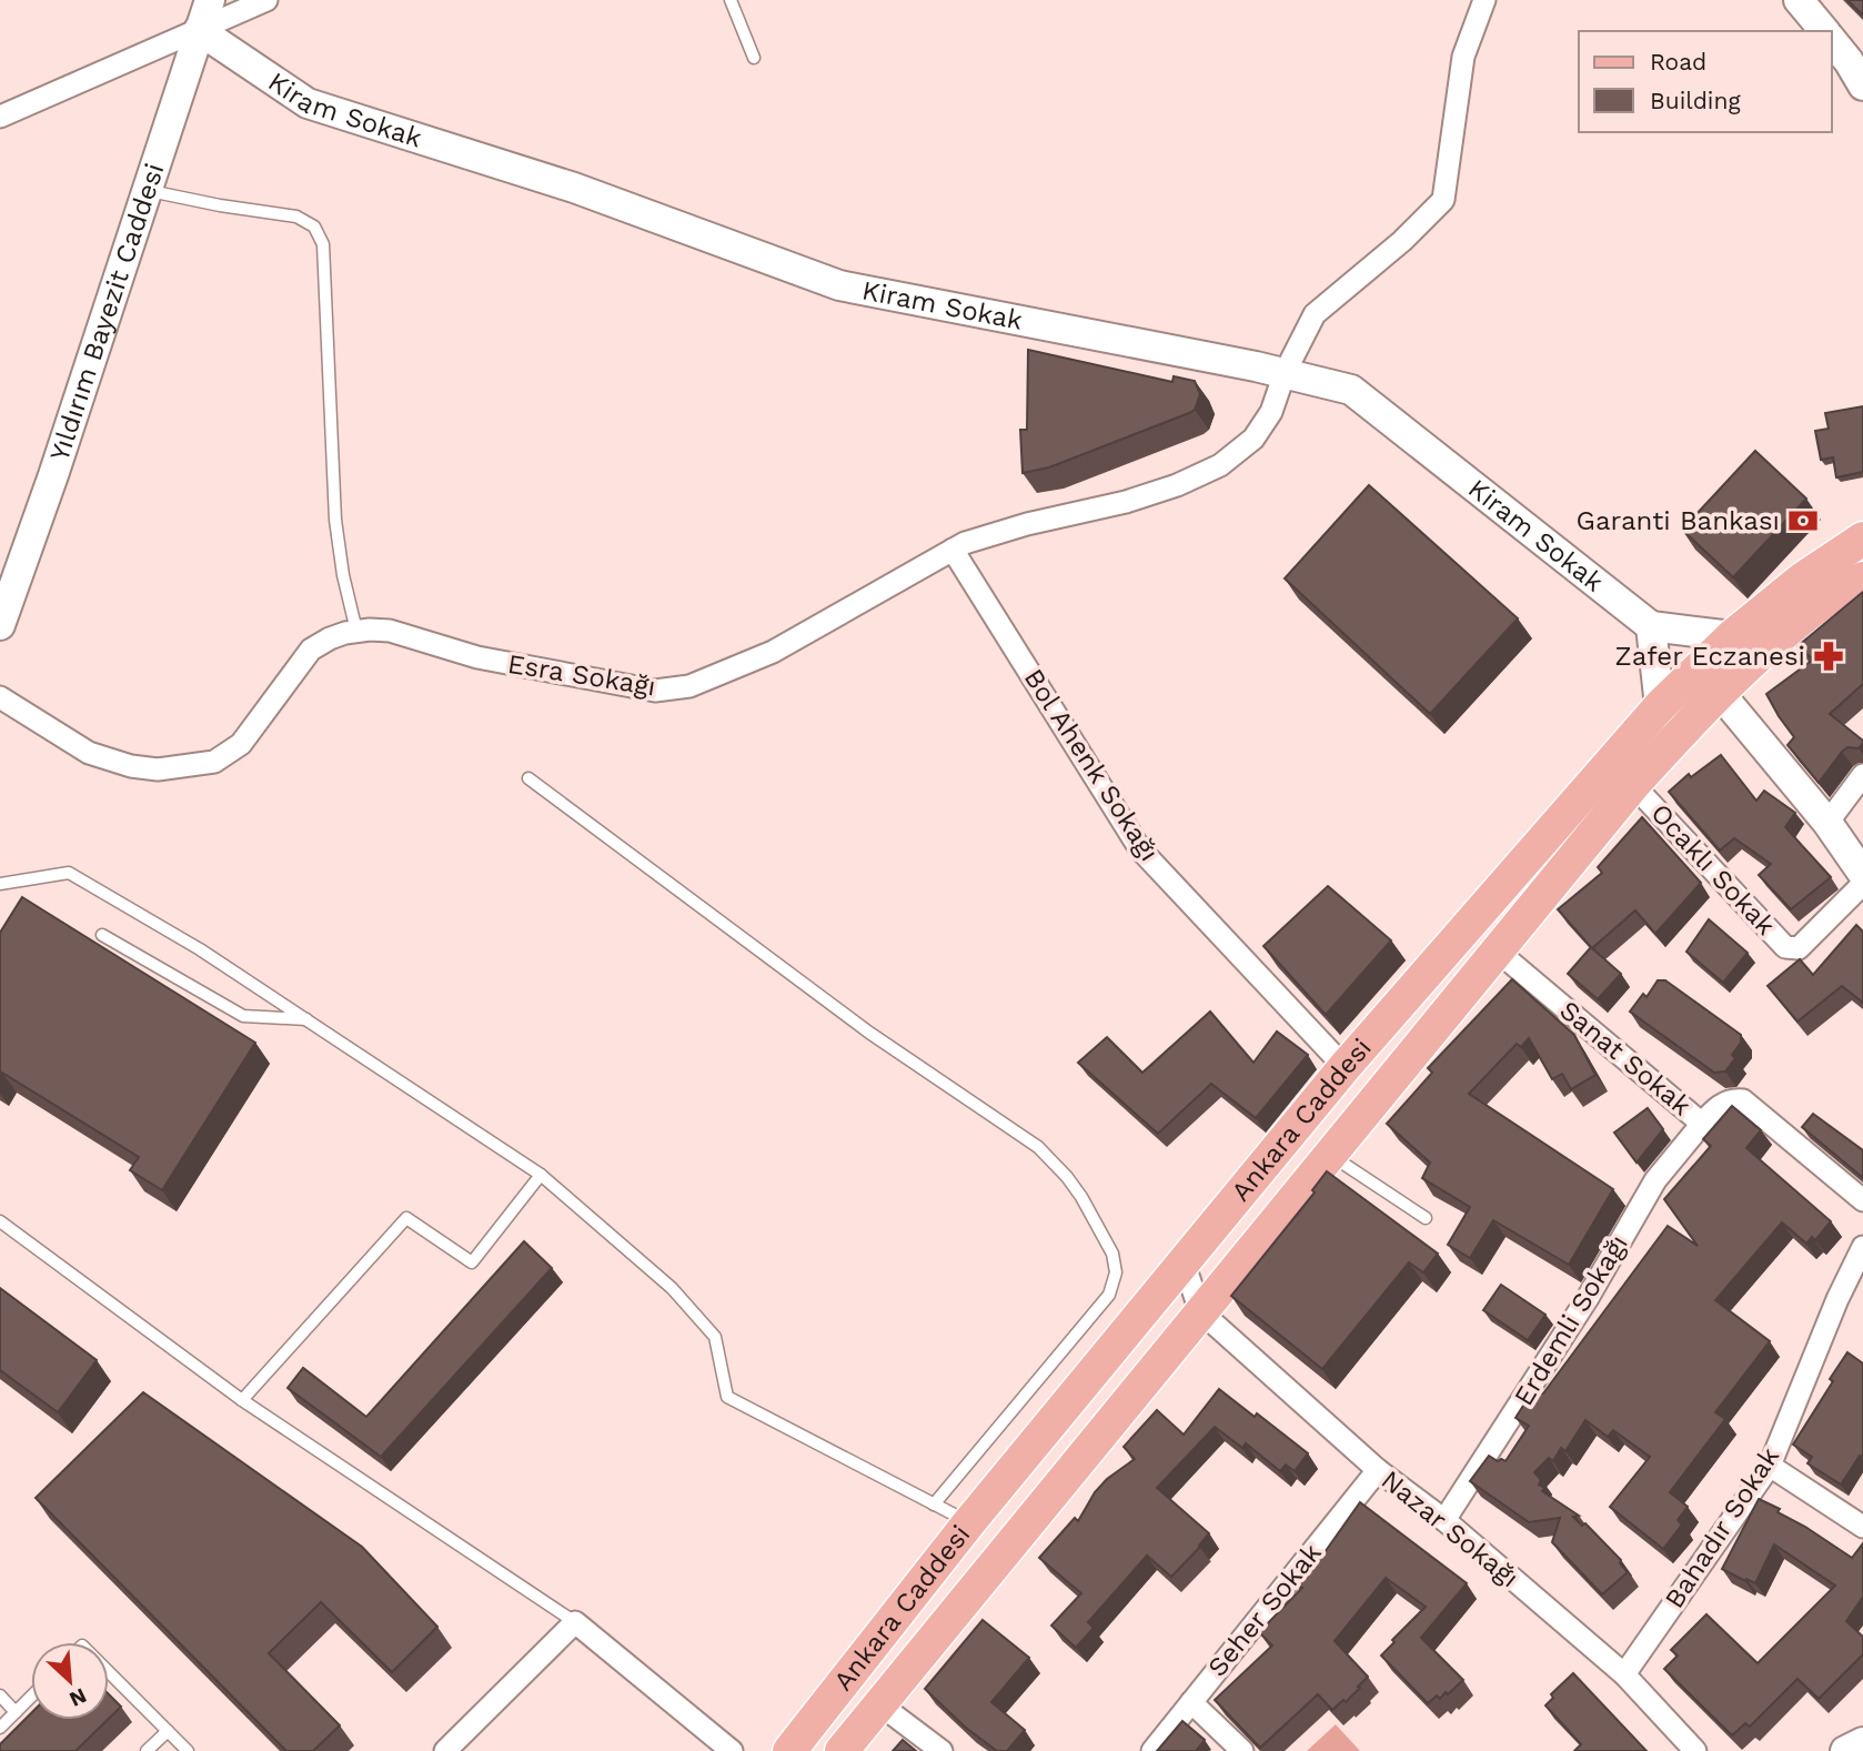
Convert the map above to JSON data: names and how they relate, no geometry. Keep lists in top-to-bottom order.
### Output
{
  "streets": {
    "main road": ["Ankara Caddesi"],
    "street": [
      "Kiram Sokak",
      "Yıldırım Bayezit Caddesi",
      "Esra Sokağı",
      "Bol Ahenk Sokağı",
      "Ocaklı Sokak",
      "Sanat Sokak",
      "Erdemli Sokağı",
      "Bahadır Sokak",
      "Nazar Sokağı",
      "Seher Sokak"
    ]
  },
  "crossings": [
    ["Kiram Sokak", "Yıldırım Bayezit Caddesi"],
    ["Kiram Sokak", "Esra Sokağı"],
    ["Esra Sokağı", "Bol Ahenk Sokağı"],
    ["Bol Ahenk Sokağı", "Ankara Caddesi"],
    ["Ocaklı Sokak", "Ankara Caddesi"],
    ["Sanat Sokak", "Ankara Caddesi"],
    ["Sanat Sokak", "Erdemli Sokağı"],
    ["Ankara Caddesi", "Nazar Sokağı"],
    ["Erdemli Sokağı", "Nazar Sokağı"],
    ["Bahadır Sokak", "Nazar Sokağı"],
    ["Nazar Sokağı", "Seher Sokak"]
  ],
  "places": {
    "bank": ["Garanti Bankası"],
    "pharmacy": ["Zafer Eczanesi"]
  },
  "legend": ["Road", "Building"],
  "north": "bottom right"
}
